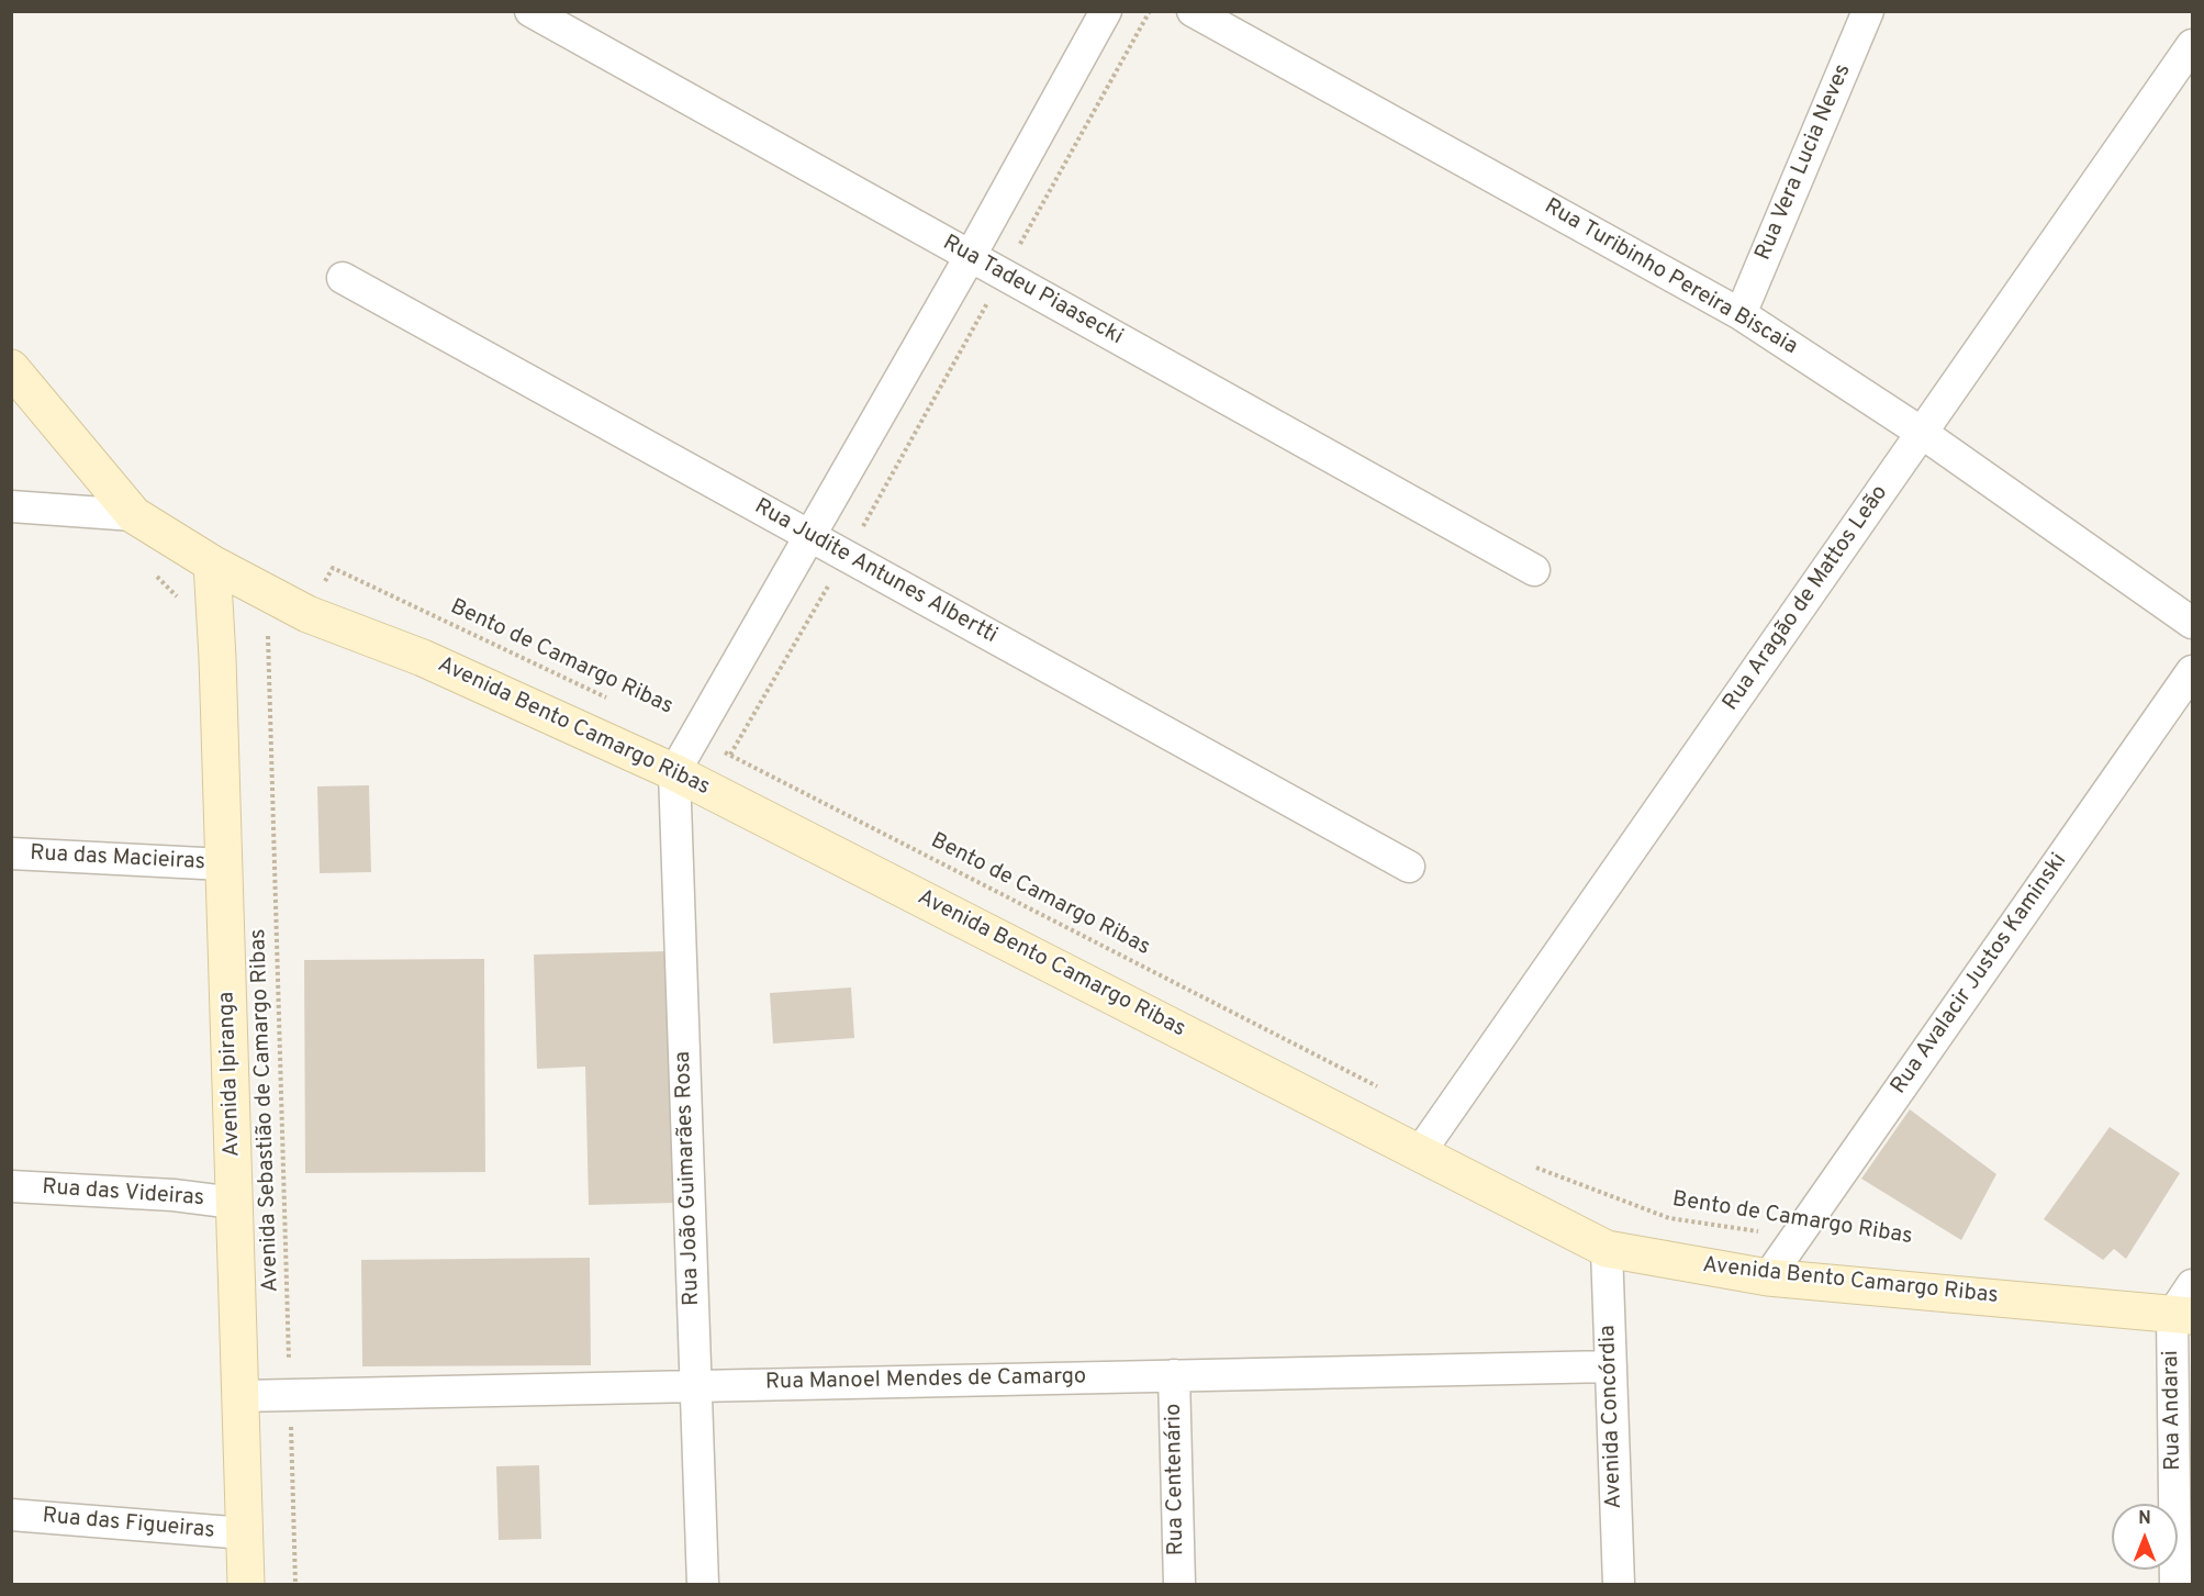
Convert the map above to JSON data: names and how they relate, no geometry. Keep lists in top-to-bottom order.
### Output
{
  "streets": {
    "street": [
      "Rua Vera Lucia Neves",
      "Rua Turibinho Pereira Biscaia",
      "Rua Tadeu Piaasecki",
      "Rua Judite Antunes Albertti",
      "Rua Aragão de Mattos Leão",
      "Avenida Bento Camargo Ribas",
      "Rua das Macieiras",
      "Rua Avalacir Justos Kaminski",
      "Avenida Ipiranga",
      "Rua João Guimarães Rosa",
      "Rua das Videiras",
      "Rua Manoel Mendes de Camargo",
      "Rua Andarai",
      "Avenida Concórdia",
      "Rua Centenário",
      "Rua das Figueiras"
    ],
    "path": ["Bento de Camargo Ribas", "Avenida Sebastião de Camargo Ribas"]
  },
  "crossings": [
    ["Rua Vera Lucia Neves", "Rua Turibinho Pereira Biscaia"],
    ["Rua Turibinho Pereira Biscaia", "Rua Aragão de Mattos Leão"],
    ["Rua Aragão de Mattos Leão", "Avenida Bento Camargo Ribas"],
    ["Bento de Camargo Ribas", "Avenida Bento Camargo Ribas"],
    ["Bento de Camargo Ribas", "Rua Avalacir Justos Kaminski"],
    ["Bento de Camargo Ribas", "Avenida Sebastião de Camargo Ribas"],
    ["Avenida Bento Camargo Ribas", "Rua Avalacir Justos Kaminski"],
    ["Avenida Bento Camargo Ribas", "Avenida Ipiranga"],
    ["Avenida Bento Camargo Ribas", "Rua João Guimarães Rosa"],
    ["Avenida Bento Camargo Ribas", "Rua Andarai"],
    ["Avenida Bento Camargo Ribas", "Avenida Concórdia"],
    ["Rua das Macieiras", "Avenida Ipiranga"],
    ["Avenida Ipiranga", "Rua das Videiras"],
    ["Avenida Ipiranga", "Rua Manoel Mendes de Camargo"],
    ["Avenida Ipiranga", "Rua das Figueiras"],
    ["Avenida Sebastião de Camargo Ribas", "Rua Manoel Mendes de Camargo"],
    ["Rua João Guimarães Rosa", "Rua Manoel Mendes de Camargo"],
    ["Rua Manoel Mendes de Camargo", "Avenida Concórdia"],
    ["Rua Manoel Mendes de Camargo", "Rua Centenário"]
  ],
  "north": "top"
}
